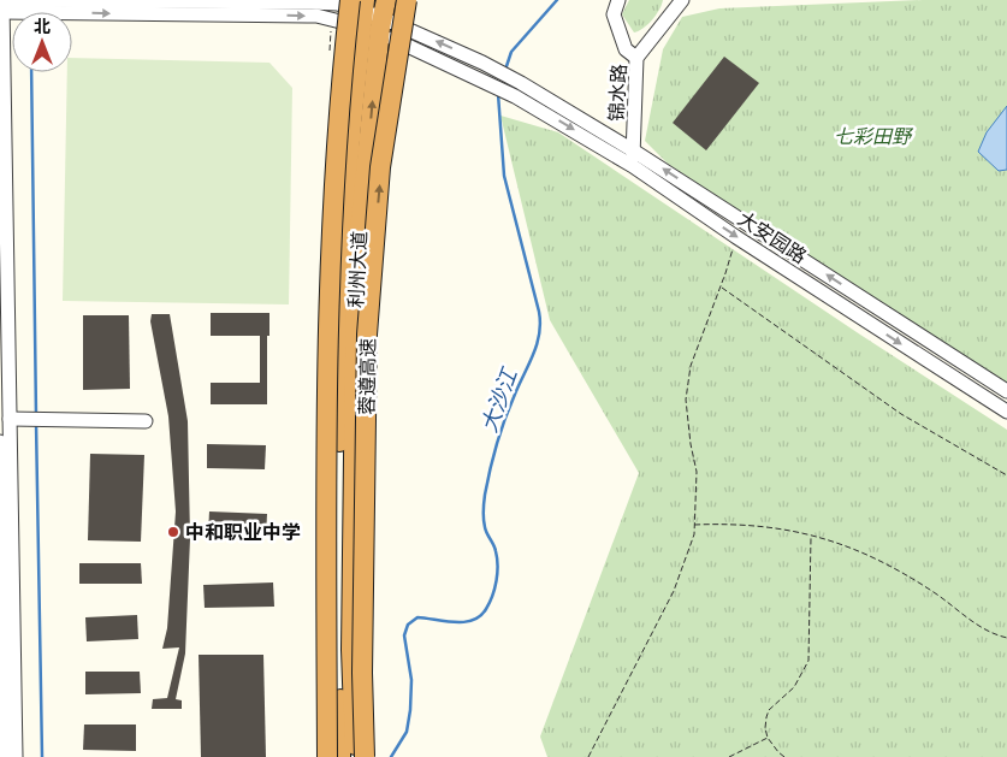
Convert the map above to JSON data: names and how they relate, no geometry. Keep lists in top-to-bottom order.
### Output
{
  "streets": {
    "highway": ["利州大道", "蓉遵高速"],
    "street": ["锦水路", "大安园路"]
  },
  "crossings": [
    ["锦水路", "大安园路"],
    ["大安园路", "利州大道"],
    ["利州大道", "蓉遵高速"]
  ],
  "water": ["大沙江"],
  "parks": ["七彩田野"],
  "places": ["中和职业中学"],
  "north": "top"
}
